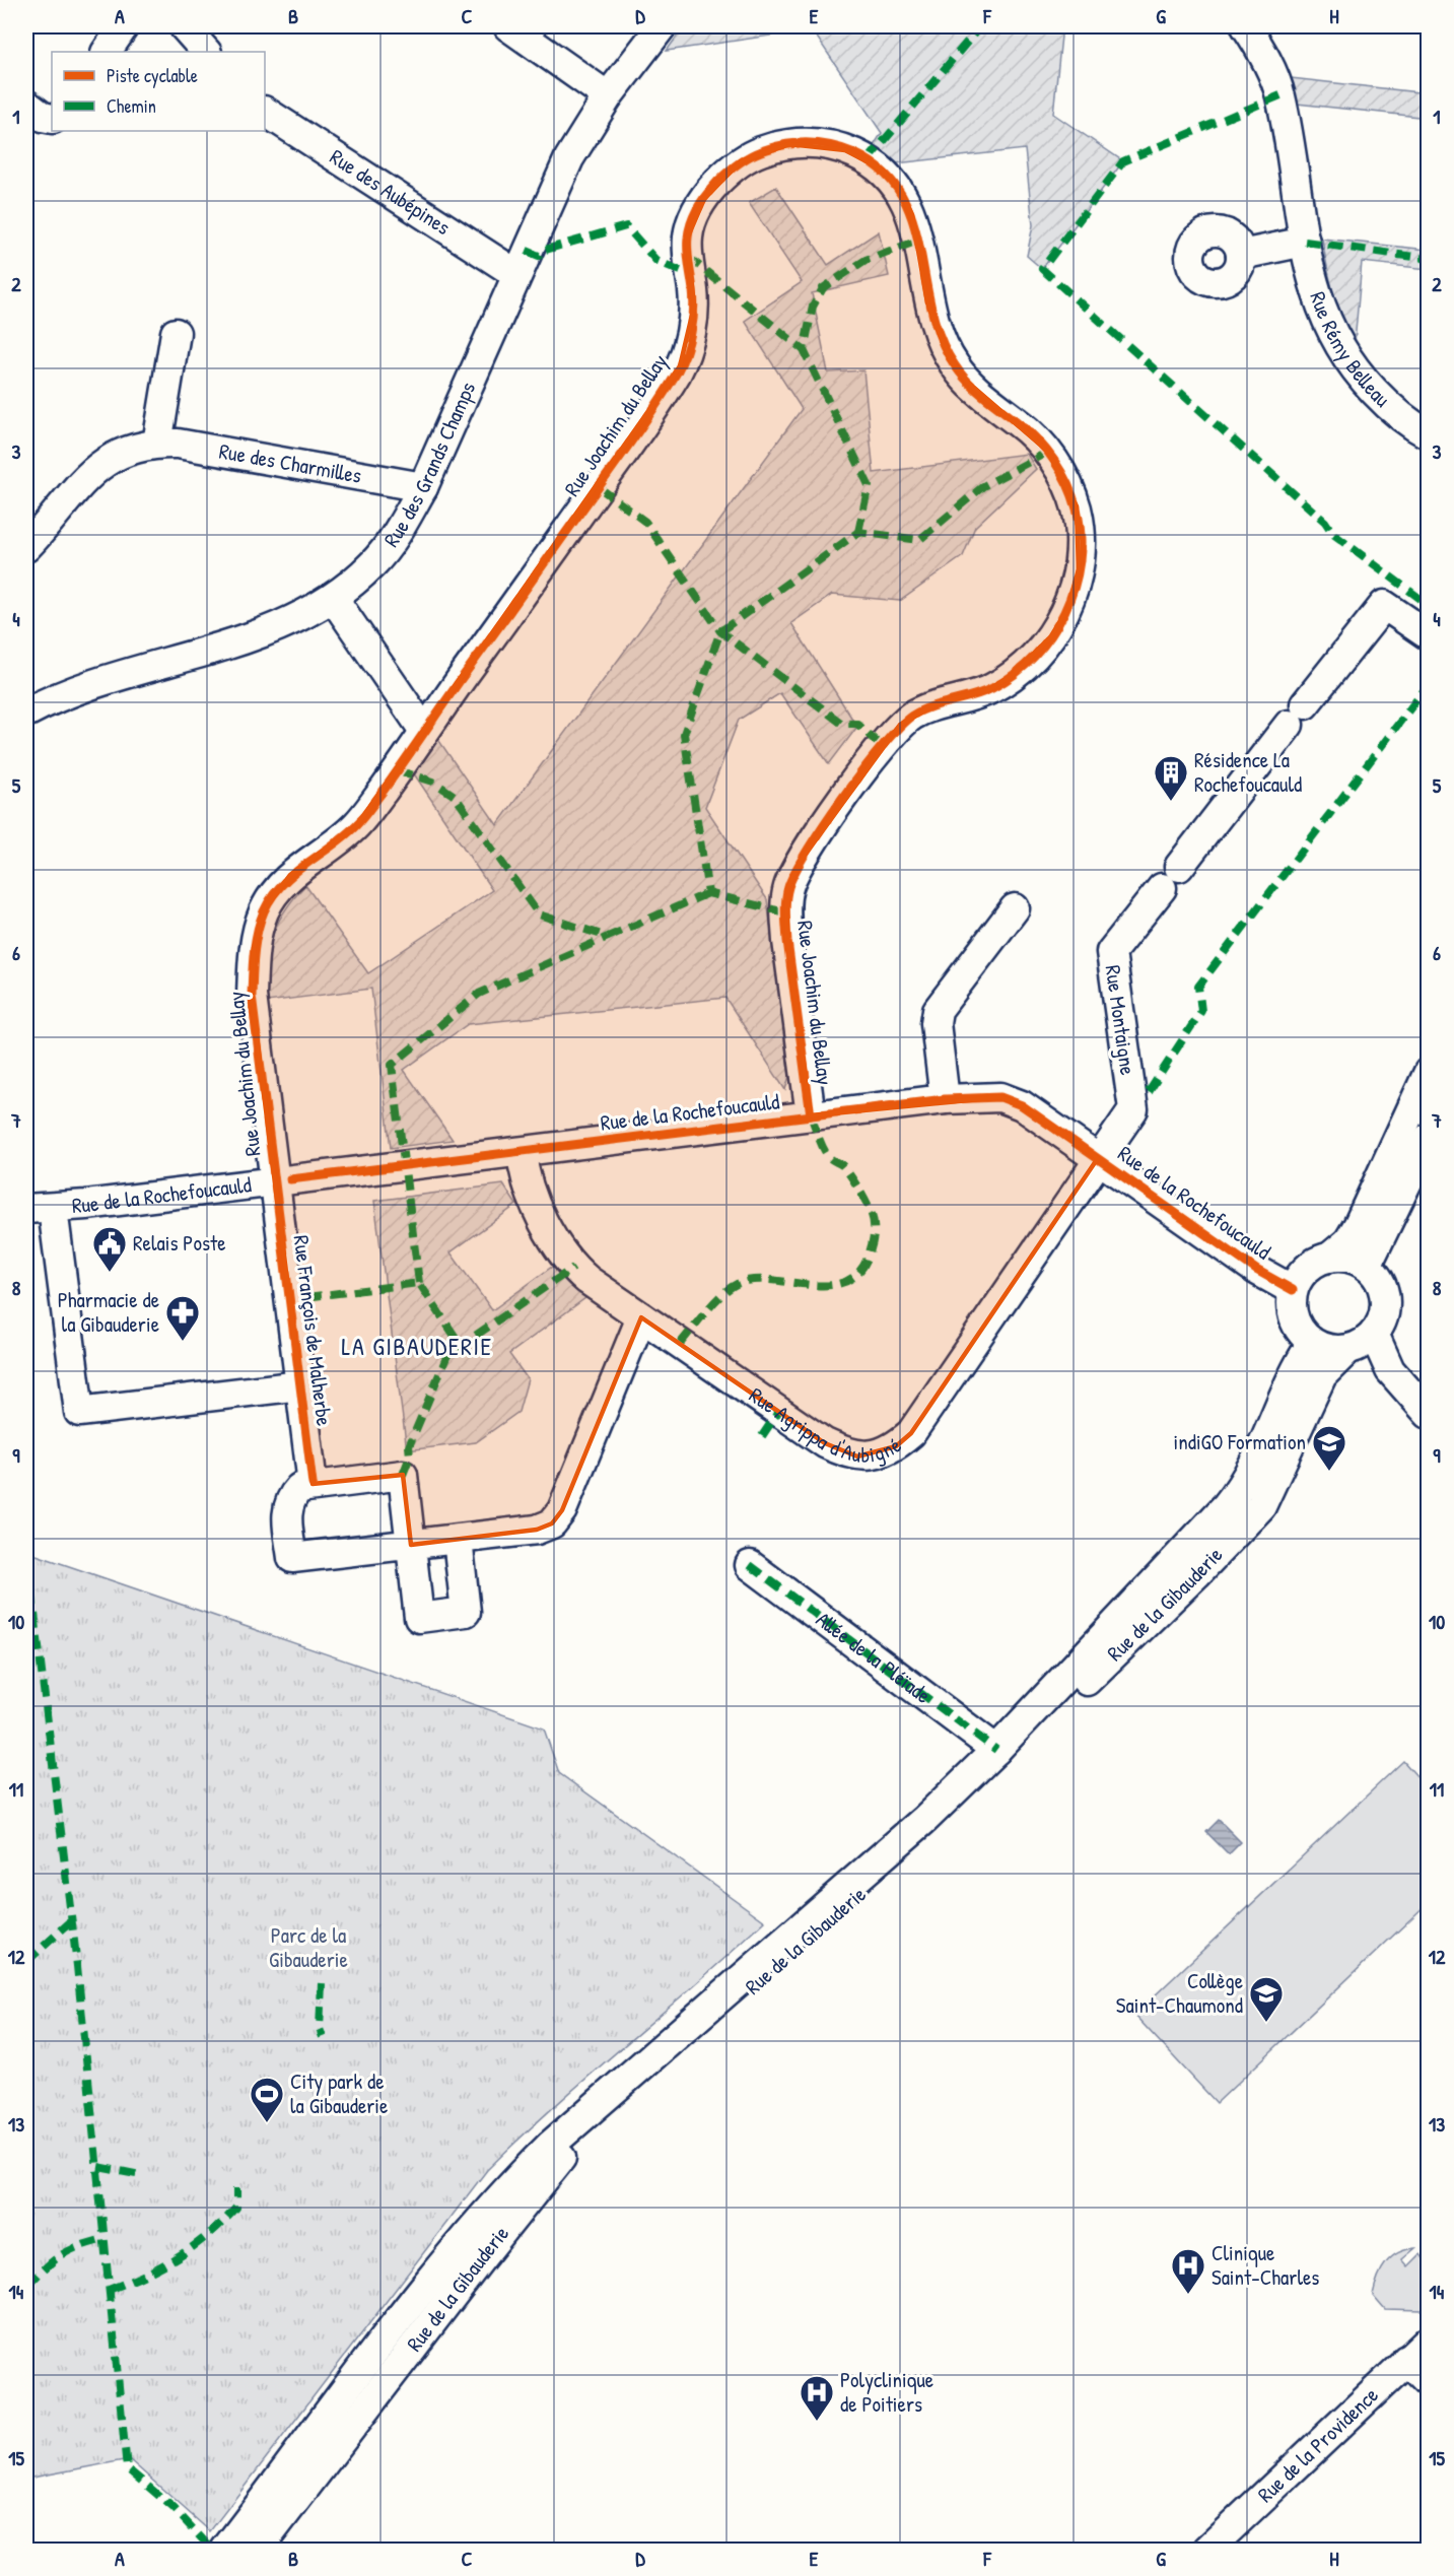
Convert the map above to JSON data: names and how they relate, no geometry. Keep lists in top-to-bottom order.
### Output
{
  "streets": {
    "street": [
      "Rue des Aubépines",
      "Rue Rémy Belleau",
      "Rue Joachim du Bellay",
      "Rue des Charmilles",
      "Rue des Grands Champs",
      "Rue Montaigne",
      "Rue de la Rochefoucauld",
      "Rue François de Malherbe",
      "Rue Agrippa d'Aubigné",
      "Rue de la Gibauderie",
      "Allée de la Pléïade",
      "Rue de la Providence"
    ]
  },
  "crossings": [
    ["Rue des Aubépines", "Rue des Grands Champs"],
    ["Rue Joachim du Bellay", "Rue de la Rochefoucauld"],
    ["Rue Joachim du Bellay", "Rue François de Malherbe"],
    ["Rue des Charmilles", "Rue des Grands Champs"],
    ["Rue Montaigne", "Rue de la Rochefoucauld"],
    ["Rue Montaigne", "Rue Agrippa d'Aubigné"],
    ["Rue de la Rochefoucauld", "Rue François de Malherbe"],
    ["Rue de la Rochefoucauld", "Rue Agrippa d'Aubigné"],
    ["Rue de la Rochefoucauld", "Rue de la Gibauderie"],
    ["Rue de la Gibauderie", "Allée de la Pléïade"]
  ],
  "districts": ["LA GIBAUDERIE"],
  "parks": ["Parc de la Gibauderie"],
  "places": {
    "building": ["Résidence La Rochefoucauld"],
    "public building": ["Relais Poste"],
    "pharmacy": ["Pharmacie de la Gibauderie"],
    "school or university": ["indiGO Formation", "Collège Saint-Chaumond"],
    "sports": ["City park de la Gibauderie"],
    "hospital": ["Clinique Saint-Charles", "Polyclinique de Poitiers"]
  },
  "legend": ["Piste cyclable", "Chemin"],
  "grid": {
    "columns": [
      "A",
      "B",
      "C",
      "D",
      "E",
      "F",
      "G",
      "H"
    ],
    "rows": [
      "1",
      "2",
      "3",
      "4",
      "5",
      "6",
      "7",
      "8",
      "9",
      "10",
      "11",
      "12",
      "13",
      "14",
      "15"
    ]
  }
}
